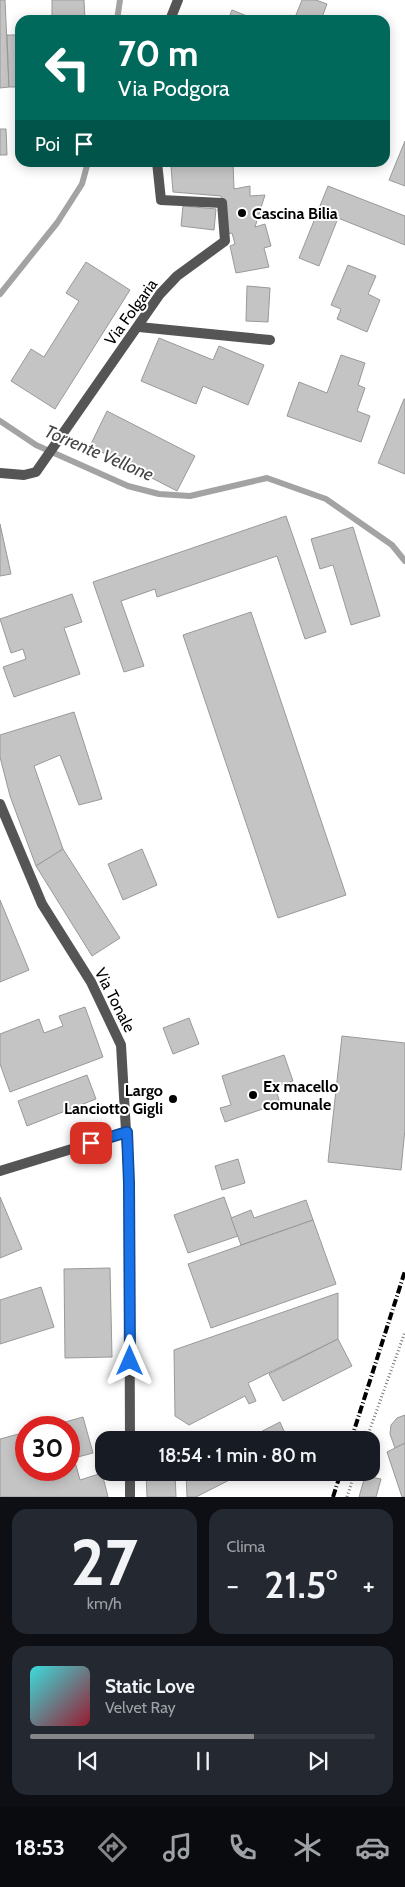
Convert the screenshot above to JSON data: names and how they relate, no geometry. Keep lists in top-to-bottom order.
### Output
{
  "streets": {
    "street": ["Via Folgaria", "Via Tonale"]
  },
  "water": ["Torrente Vellone"],
  "places": ["Cascina Bilia", "Ex macello comunale", "Largo Lanciotto Gigli"],
  "page": {
    "turn": ["70 m", "Via Podgora"],
    "then": "Poi",
    "limit": "30",
    "trip": "18:54 · 1 min · 80 m",
    "tile": [
      ["27", "km/h"],
      "Clima"
    ],
    "heat": ["−", "21.5°", "+"],
    "song": ["Static Love", "Velvet Ray"],
    "tabs": "18:53"
  }
}
